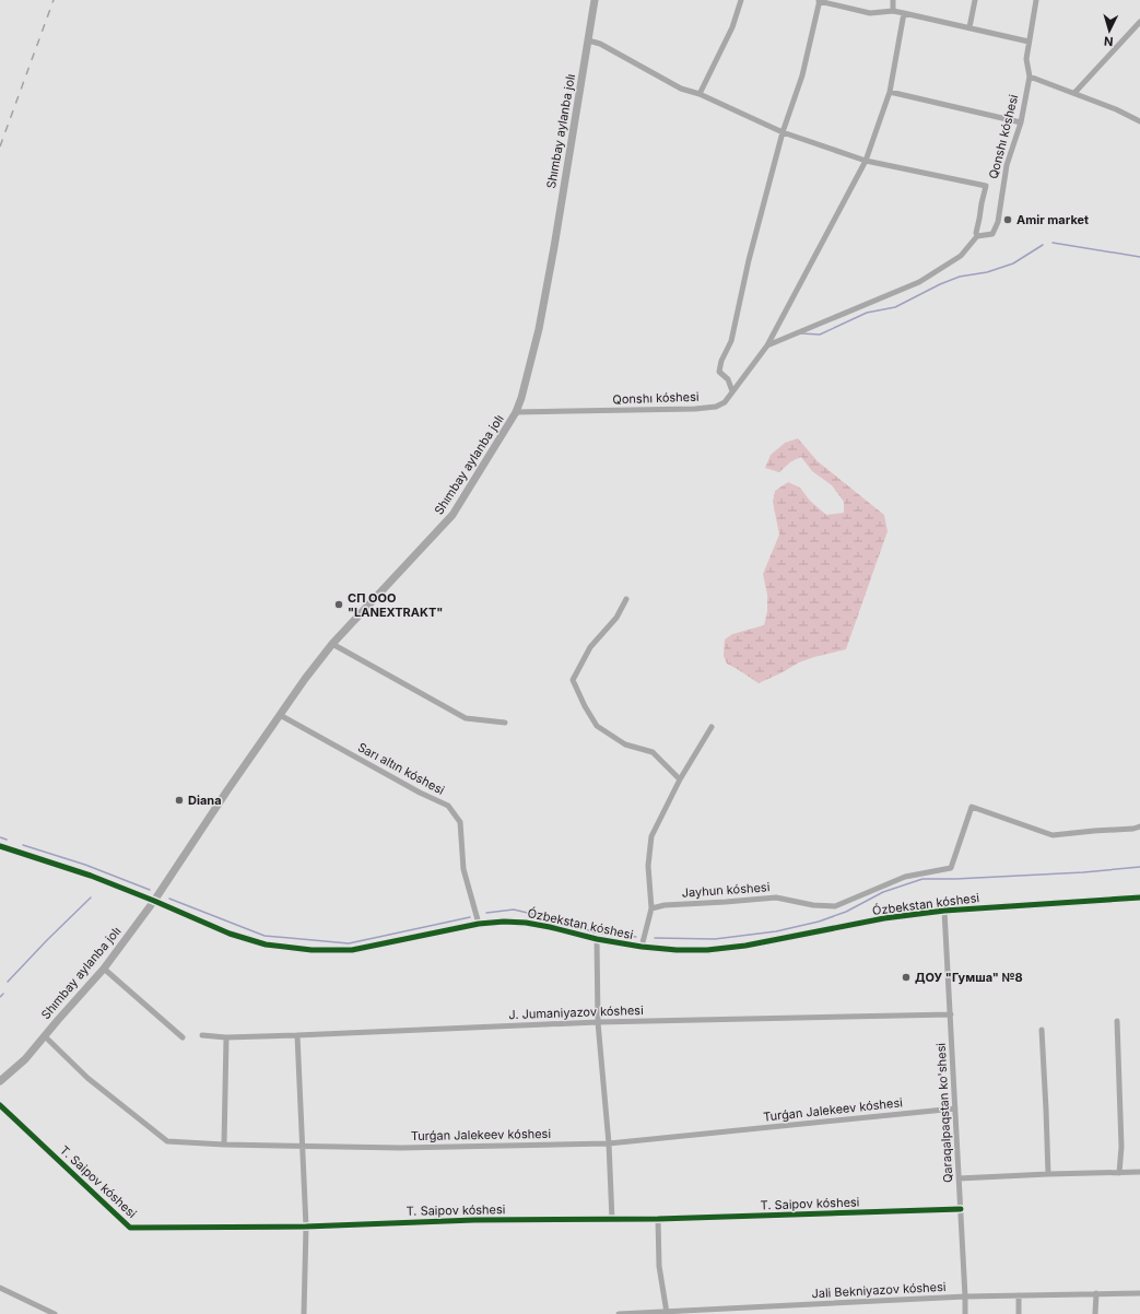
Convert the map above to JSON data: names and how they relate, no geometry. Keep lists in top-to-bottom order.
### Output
{
  "streets": {
    "main road": ["Shımbay aylanba jolı", "Ózbekstan kóshesi"],
    "street": [
      "Qonshı kóshesi",
      "Sarı altın kóshesi",
      "Jayhun kóshesi",
      "J. Jumaniyazov kóshesi",
      "Turǵan Jalekeev kóshesi",
      "Qaraqalpaqstan ko'shesi",
      "T. Saipov kóshesi",
      "Jali Bekniyazov kóshesi"
    ]
  },
  "crossings": [
    ["Shımbay aylanba jolı", "Qonshı kóshesi"],
    ["Shımbay aylanba jolı", "Sarı altın kóshesi"],
    ["Shımbay aylanba jolı", "Ózbekstan kóshesi"],
    ["Shımbay aylanba jolı", "Turǵan Jalekeev kóshesi"],
    ["Sarı altın kóshesi", "Ózbekstan kóshesi"],
    ["Ózbekstan kóshesi", "Qaraqalpaqstan ko'shesi"],
    ["J. Jumaniyazov kóshesi", "Qaraqalpaqstan ko'shesi"],
    ["Turǵan Jalekeev kóshesi", "Qaraqalpaqstan ko'shesi"],
    ["Qaraqalpaqstan ko'shesi", "T. Saipov kóshesi"],
    ["Qaraqalpaqstan ko'shesi", "Jali Bekniyazov kóshesi"]
  ],
  "places": [
    "Amir market",
    "СП ООО \"LANEXTRAKT\"",
    "Diana",
    "ДОУ \"Гумша\" №8"
  ],
  "north": "bottom"
}
